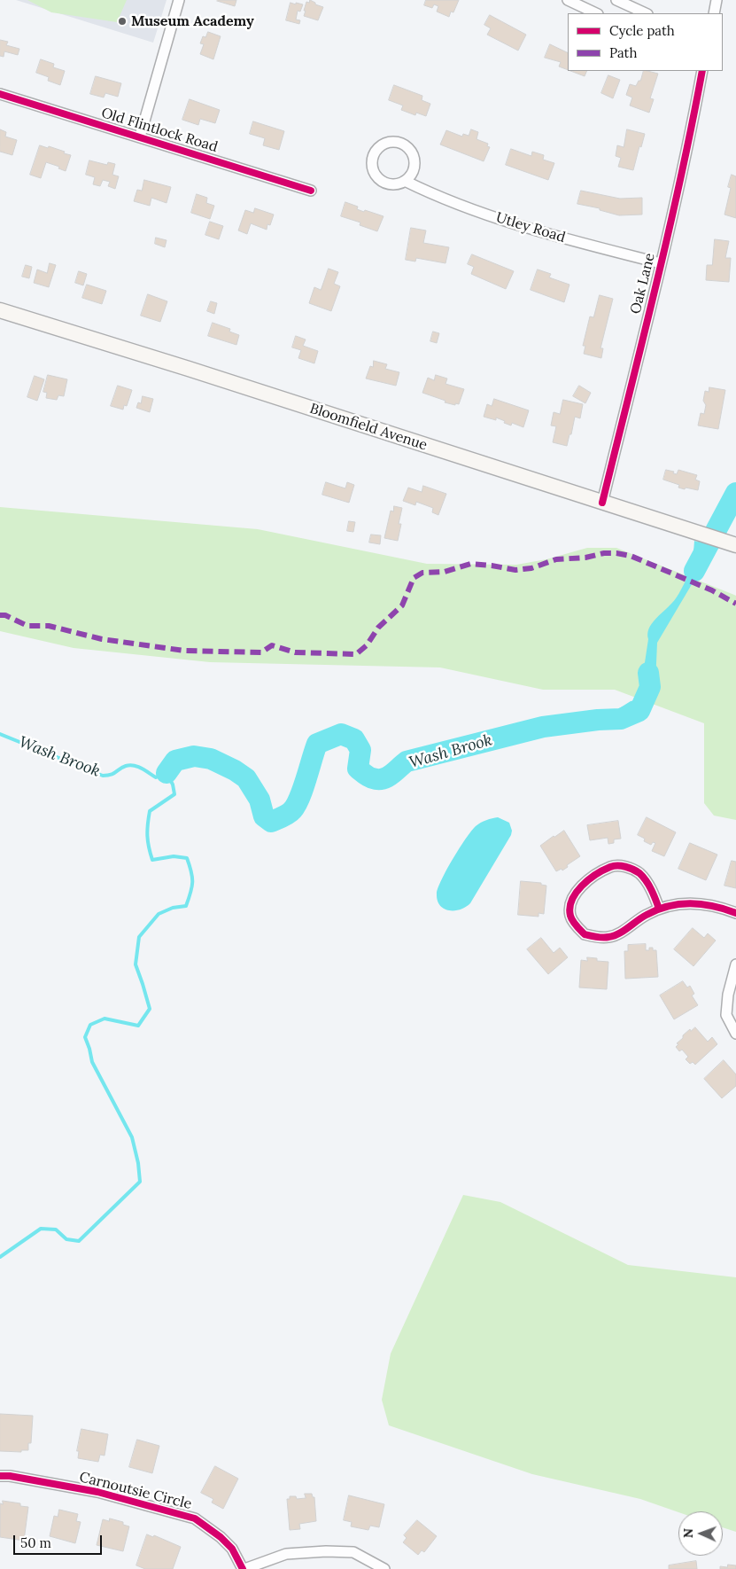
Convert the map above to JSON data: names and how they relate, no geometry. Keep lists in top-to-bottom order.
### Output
{
  "streets": {
    "main road": ["Bloomfield Avenue"],
    "street": [
      "Old Flintlock Road",
      "Utley Road",
      "Oak Lane",
      "Carnoutsie Circle"
    ]
  },
  "crossings": [
    ["Utley Road", "Oak Lane"],
    ["Oak Lane", "Bloomfield Avenue"]
  ],
  "water": ["Wash Brook"],
  "places": ["Museum Academy"],
  "legend": ["Cycle path", "Path"],
  "scale_bar": "50 m",
  "north": "left"
}
